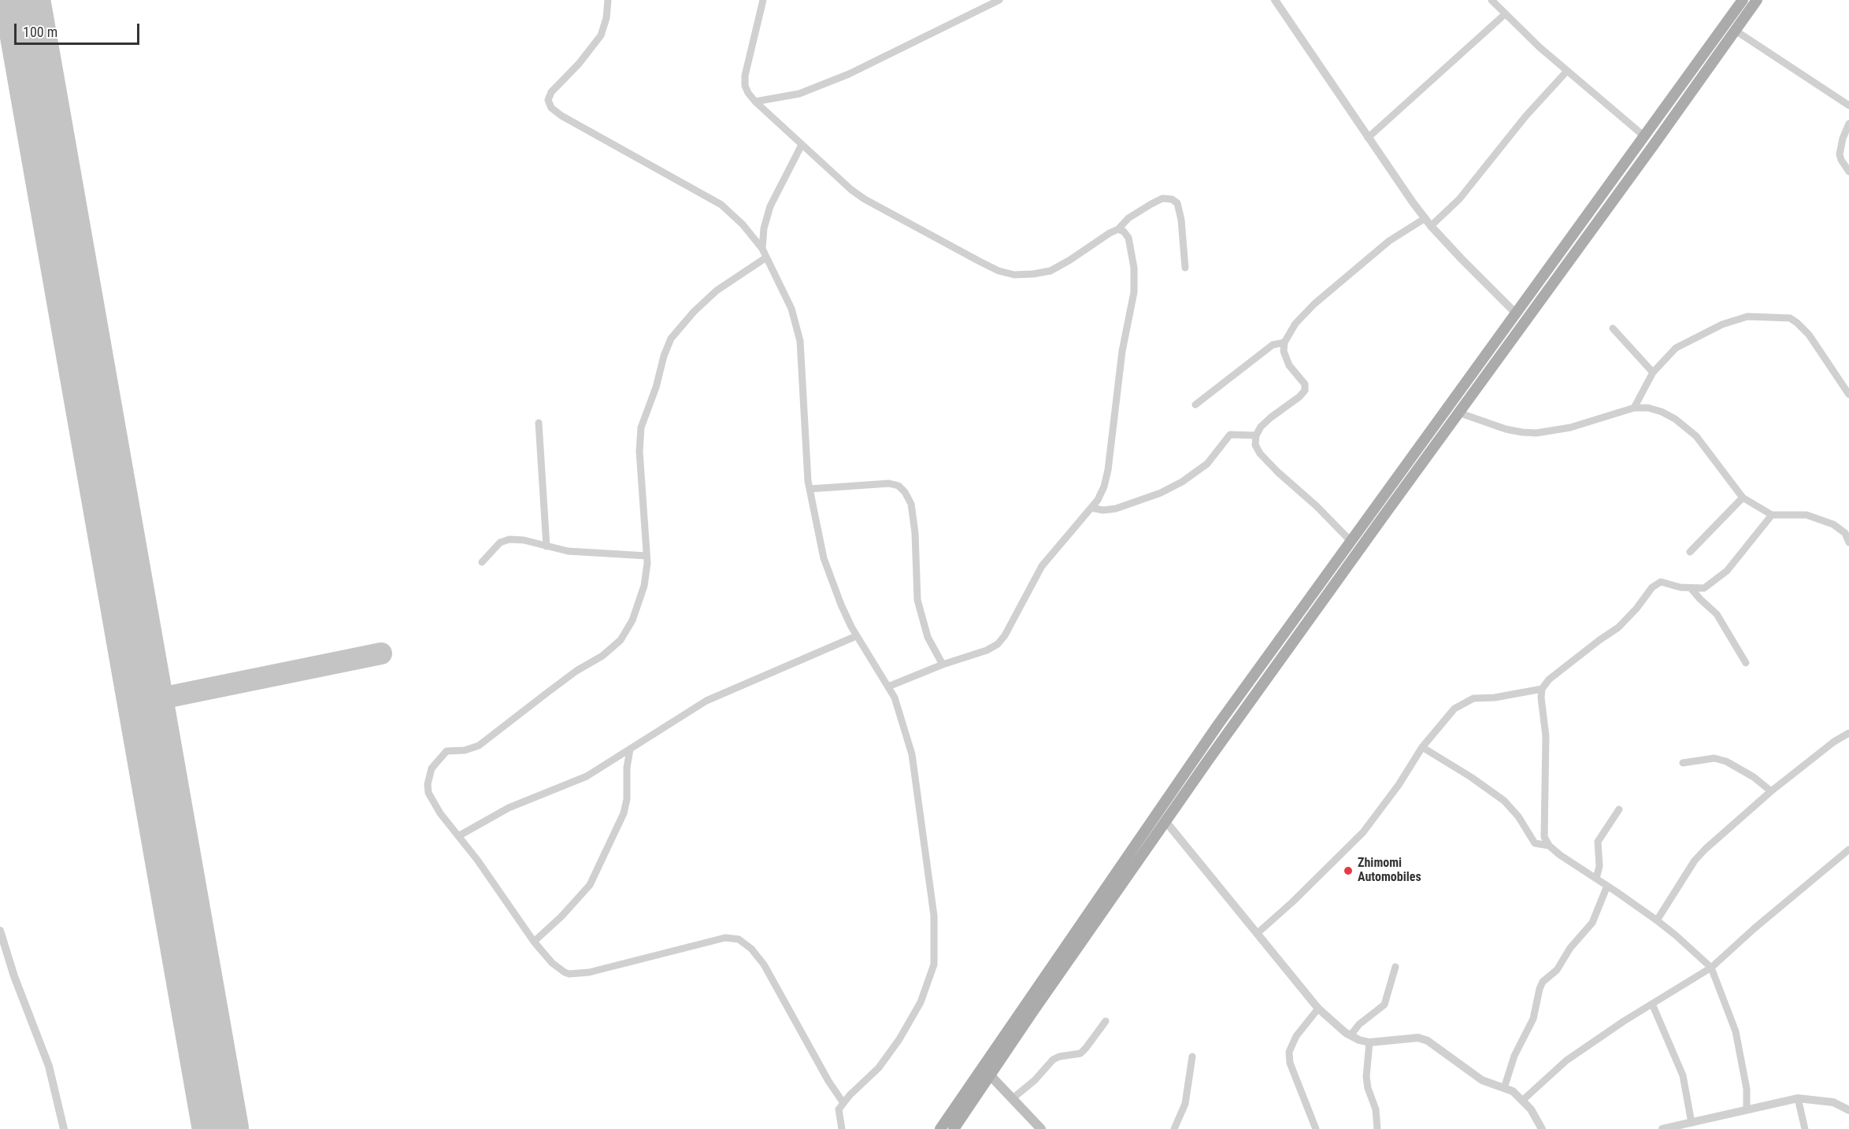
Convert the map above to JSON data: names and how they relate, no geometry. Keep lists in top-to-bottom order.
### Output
{
  "places": ["Zhimomi Automobiles"],
  "scale_bar": "100 m"
}
